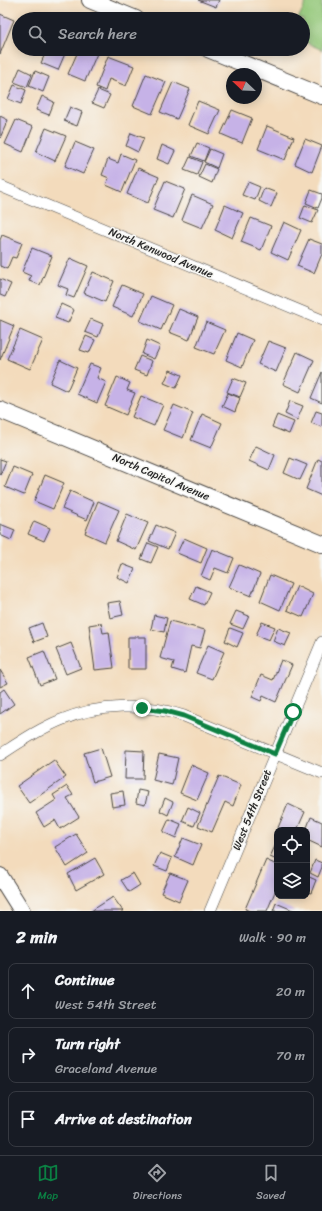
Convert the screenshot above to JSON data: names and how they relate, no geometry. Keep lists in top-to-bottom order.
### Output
{
  "streets": {
    "main road": ["North Capitol Avenue"],
    "street": ["North Kenwood Avenue", "West 54th Street"]
  },
  "north": "top left",
  "page": {
    "search": "Search here",
    "heading": ["2 min", "Walk · 90 m"],
    "list": [
      ["Continue", "West 54th Street", "20 m"],
      ["Turn right", "Graceland Avenue", "70 m"],
      "Arrive at destination"
    ],
    "nav": ["Map", "Directions", "Saved"]
  }
}
